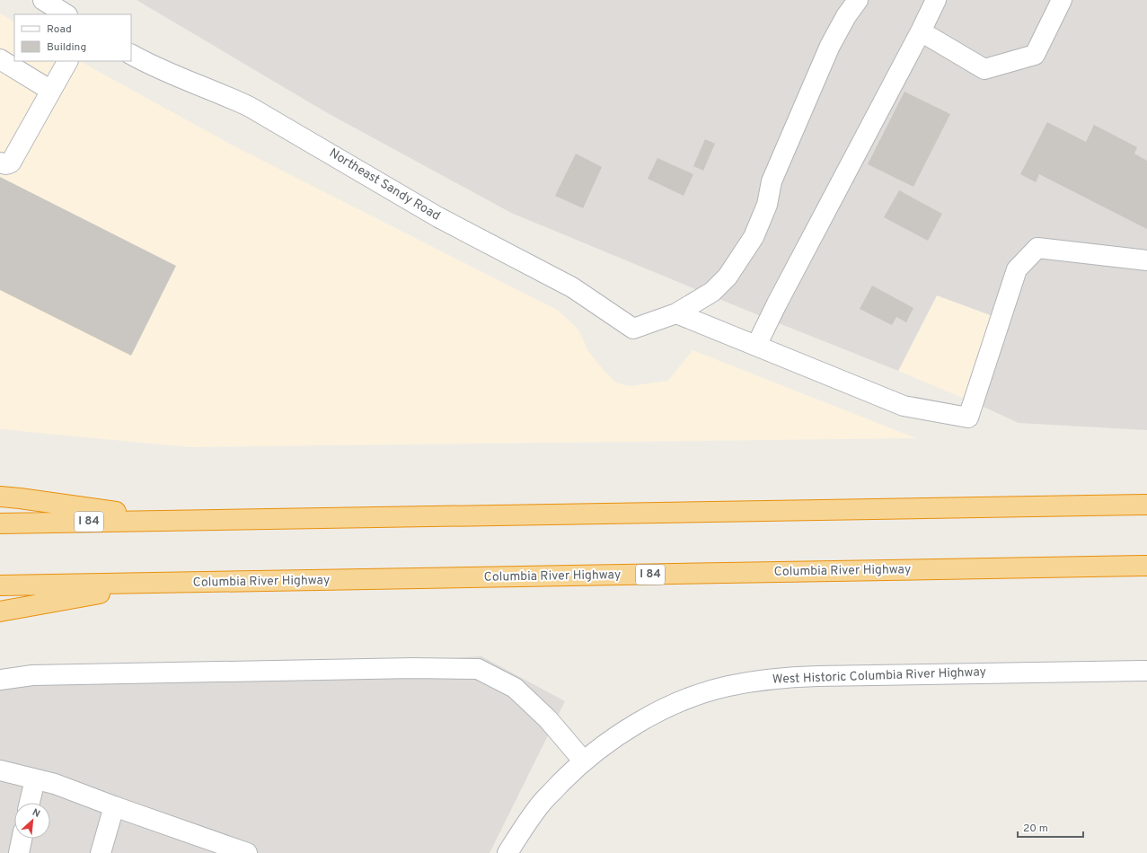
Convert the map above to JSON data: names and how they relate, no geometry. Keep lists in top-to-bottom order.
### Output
{
  "streets": {
    "highway": ["I 84", "Columbia River Highway"],
    "street": ["Northeast Sandy Road", "West Historic Columbia River Highway"]
  },
  "legend": ["Road", "Building"],
  "scale_bar": "20 m",
  "north": "top right"
}
